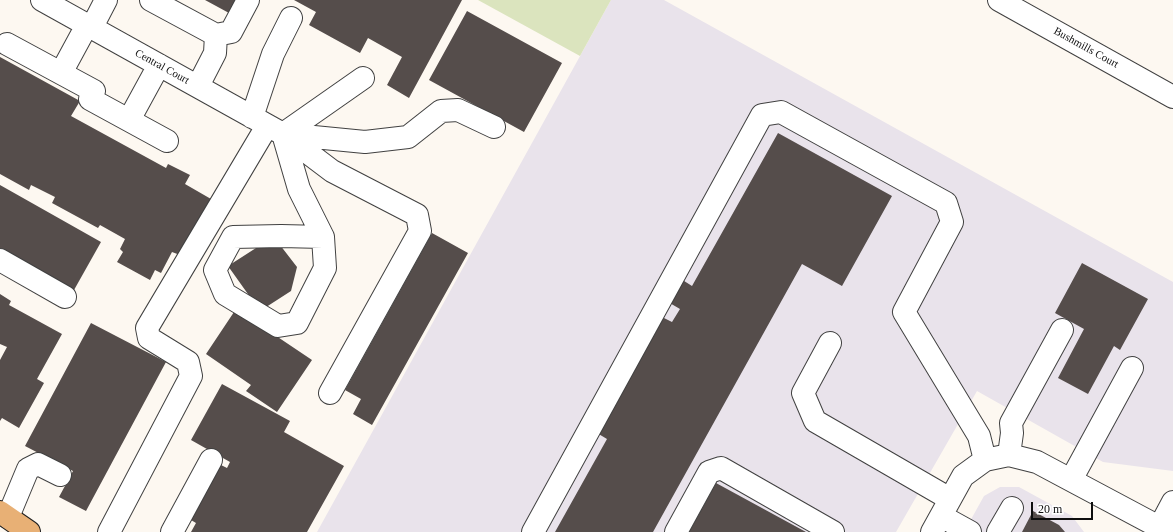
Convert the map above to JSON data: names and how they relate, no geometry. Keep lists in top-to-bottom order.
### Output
{
  "streets": {
    "street": ["Bushmills Court", "Central Court"]
  },
  "scale_bar": "20 m"
}
